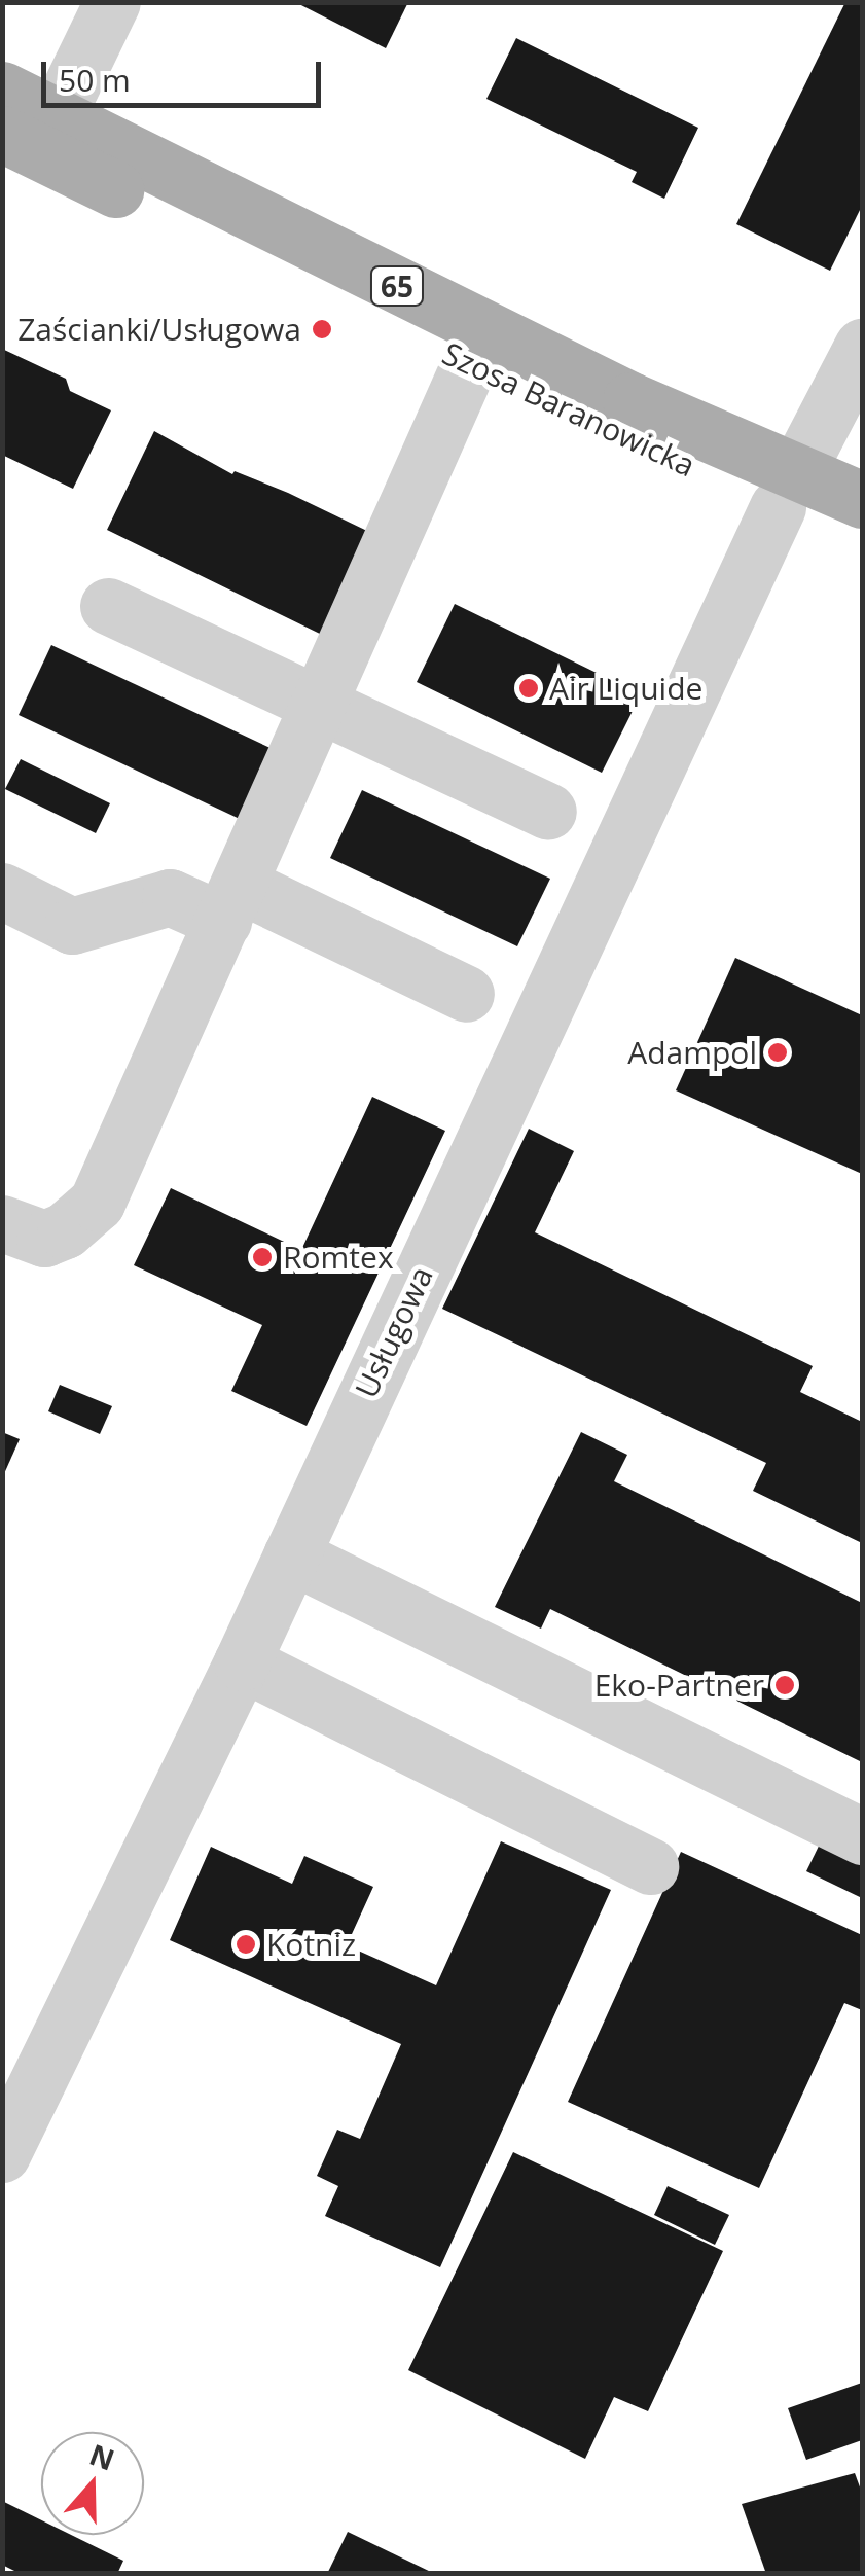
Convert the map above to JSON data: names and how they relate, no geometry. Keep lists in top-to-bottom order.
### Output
{
  "streets": {
    "main road": ["65", "Szosa Baranowicka"],
    "street": ["Usługowa"]
  },
  "crossings": [
    ["Szosa Baranowicka", "Usługowa"]
  ],
  "places": [
    "Zaścianki/Usługowa",
    "Air Liquide",
    "Adampol",
    "Romtex",
    "Eko-Partner",
    "Kotniz"
  ],
  "scale_bar": "50 m",
  "north": "top"
}
